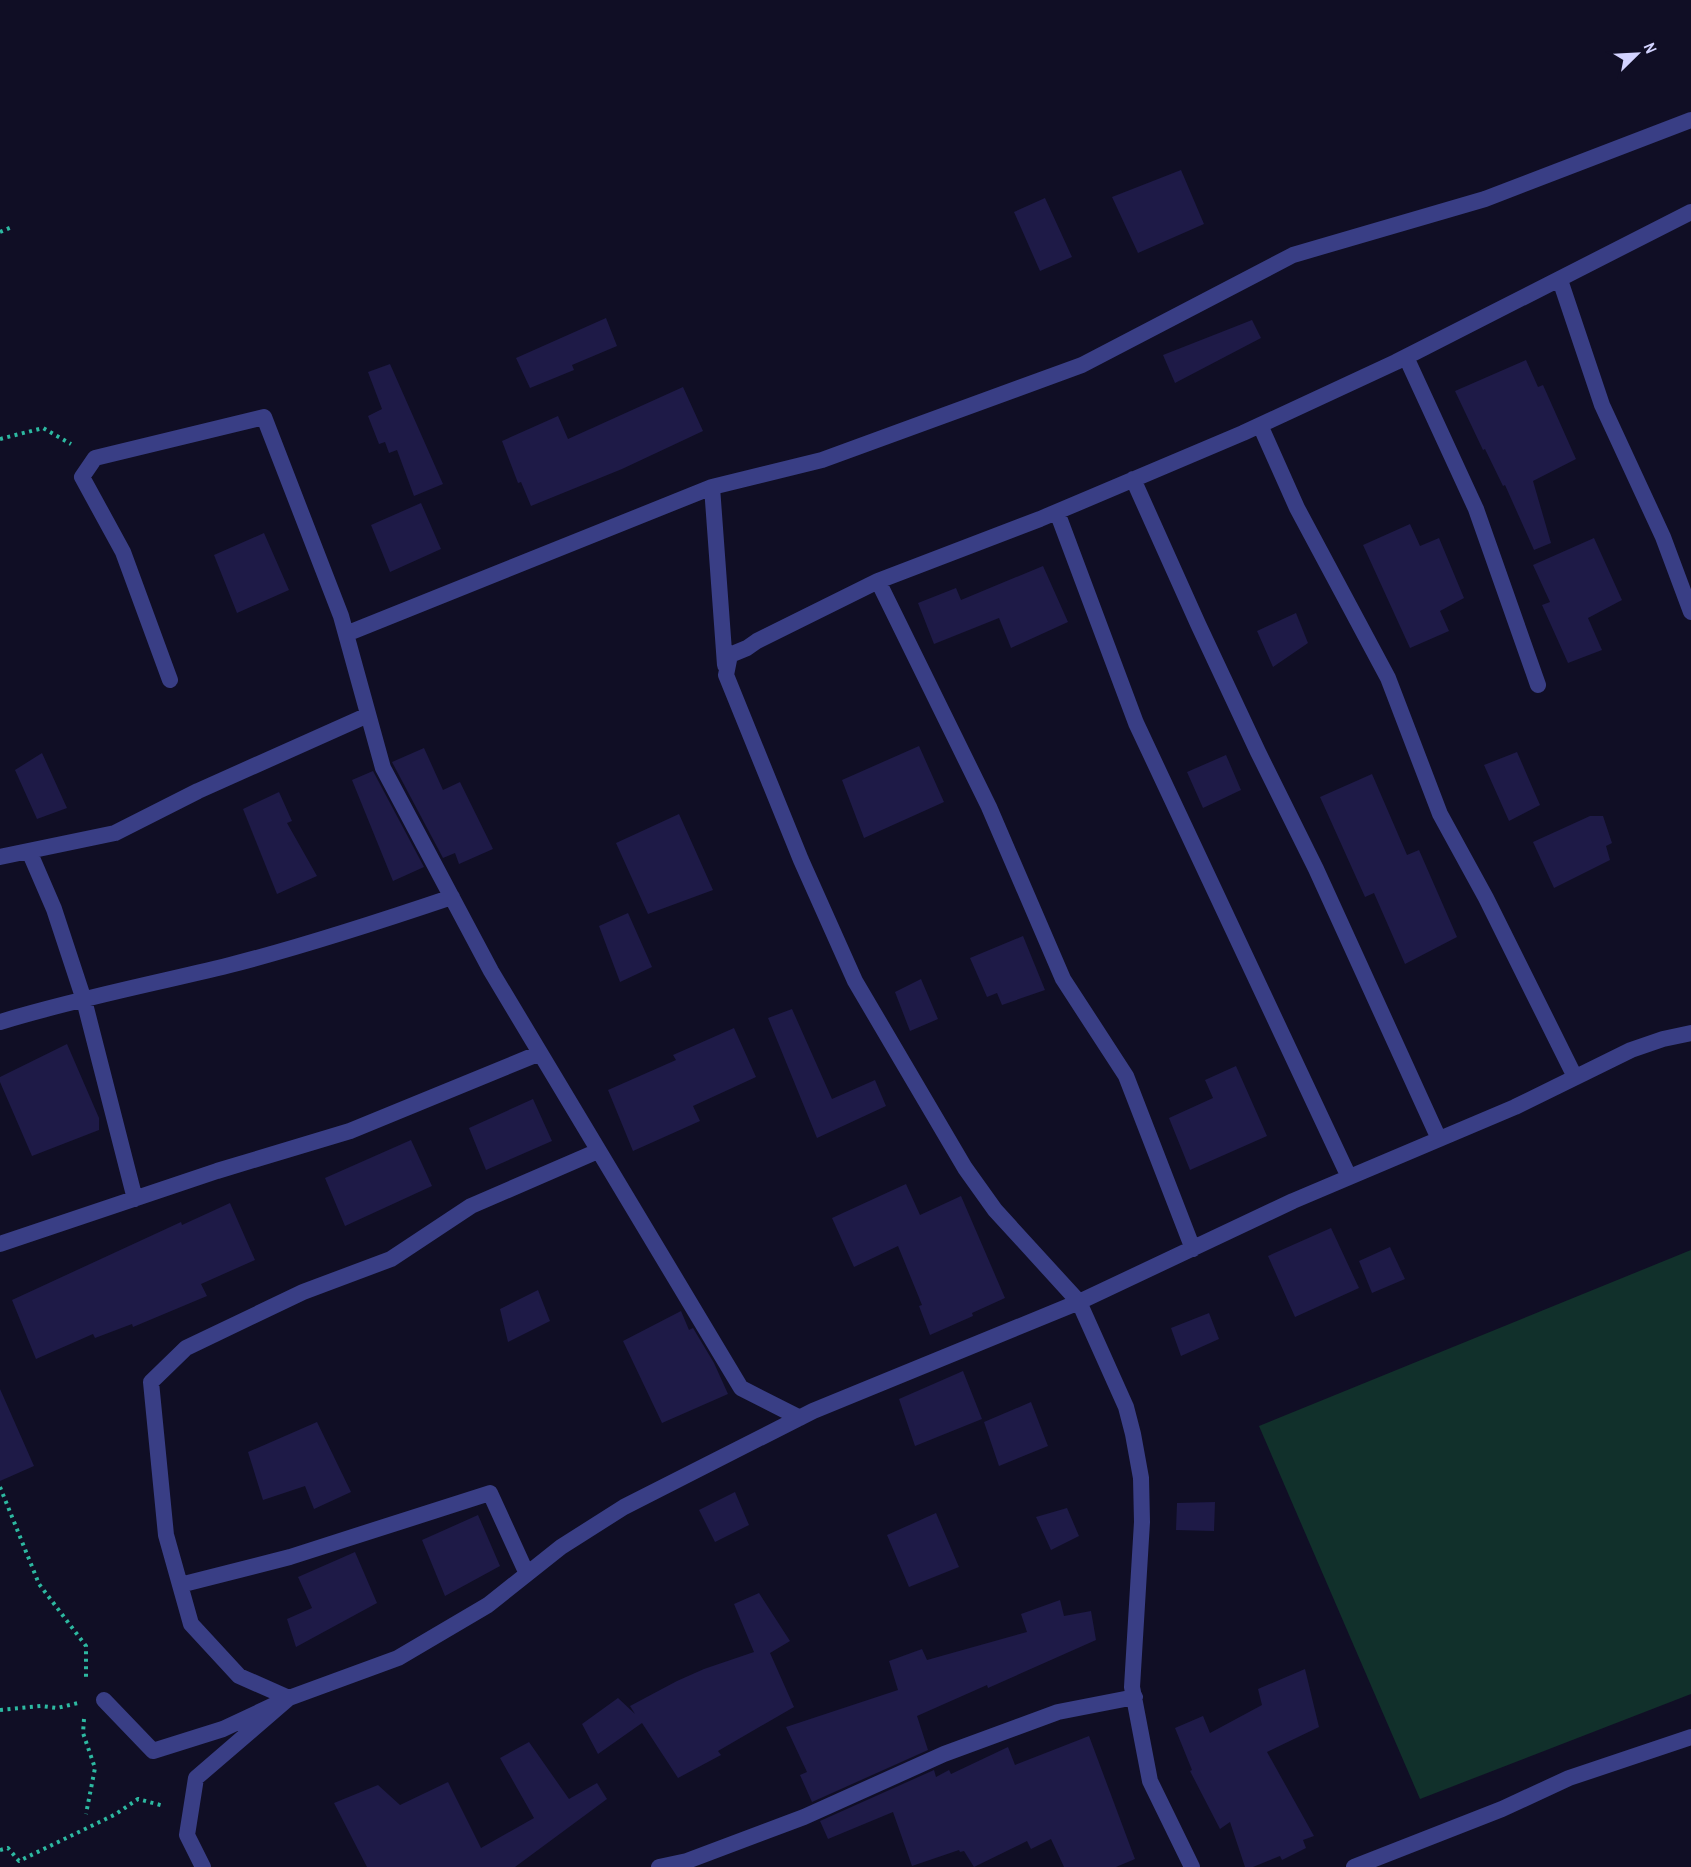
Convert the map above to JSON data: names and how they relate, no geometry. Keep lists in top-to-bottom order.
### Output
{
  "north": "top right"
}
